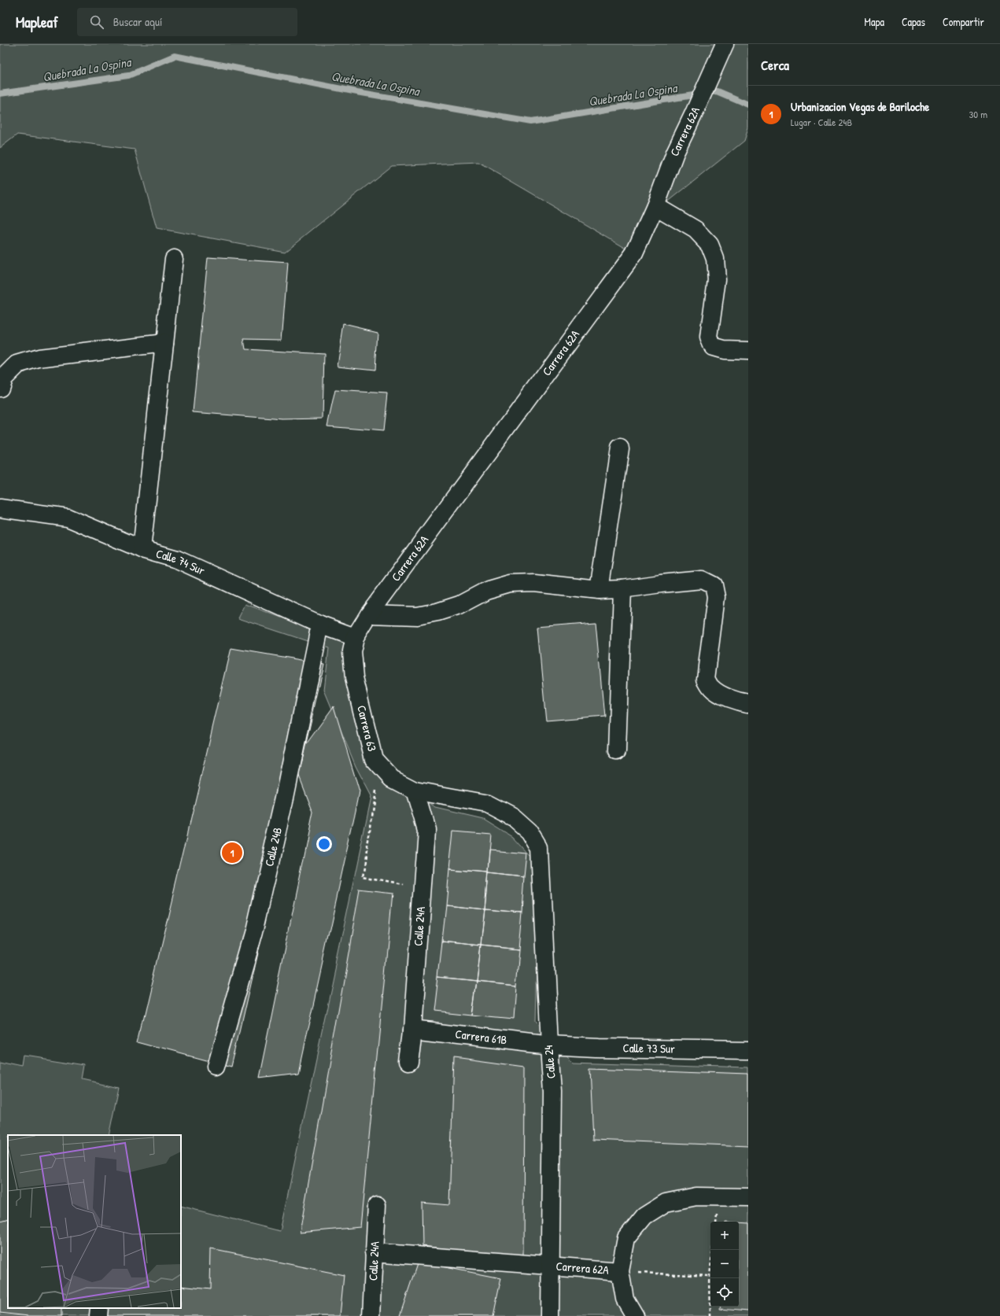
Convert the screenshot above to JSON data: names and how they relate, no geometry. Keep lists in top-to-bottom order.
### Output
{
  "streets": {
    "street": [
      "Carrera 62A",
      "Calle 74 Sur",
      "Carrera 63",
      "Calle 24B",
      "Calle 24A",
      "Carrera 61B",
      "Calle 73 Sur",
      "Calle 24"
    ]
  },
  "crossings": [
    ["Carrera 62A", "Calle 74 Sur"],
    ["Carrera 62A", "Carrera 63"],
    ["Carrera 62A", "Calle 24A"],
    ["Carrera 62A", "Calle 24"],
    ["Calle 74 Sur", "Carrera 63"],
    ["Calle 74 Sur", "Calle 24B"],
    ["Carrera 63", "Calle 24A"],
    ["Carrera 63", "Calle 24"],
    ["Calle 24A", "Carrera 61B"],
    ["Carrera 61B", "Calle 73 Sur"],
    ["Carrera 61B", "Calle 24"],
    ["Calle 73 Sur", "Calle 24"]
  ],
  "water": ["Quebrada La Ospina"],
  "page": {
    "header": "Mapleaf",
    "search": "Buscar aquí",
    "nav": ["Mapa", "Capas", "Compartir"],
    "heading": "Cerca",
    "list": [
      {
        "mark": "1",
        "name": "Urbanizacion Vegas de Bariloche",
        "note": "Lugar · Calle 24B",
        "value": "30 m"
      }
    ],
    "pins": "1",
    "map_buttons": ["+", "−"]
  }
}
